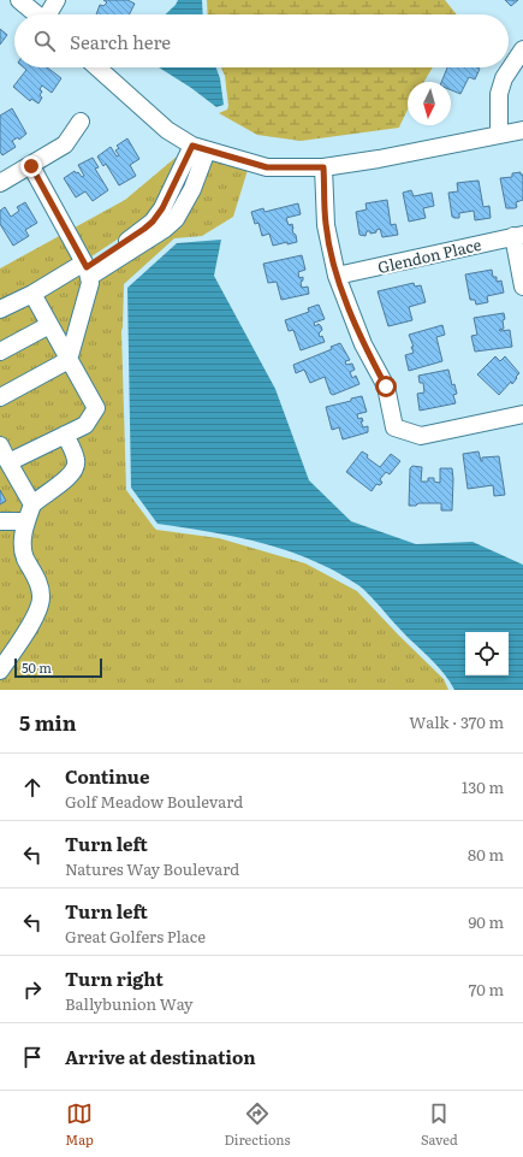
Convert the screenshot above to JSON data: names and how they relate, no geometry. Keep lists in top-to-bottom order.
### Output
{
  "streets": {
    "street": ["Glendon Place"]
  },
  "scale_bar": "50 m",
  "north": "bottom",
  "page": {
    "search": "Search here",
    "scale": "50 m",
    "heading": ["5 min", "Walk · 370 m"],
    "list": [
      ["Continue", "Golf Meadow Boulevard", "130 m"],
      ["Turn left", "Natures Way Boulevard", "80 m"],
      ["Turn left", "Great Golfers Place", "90 m"],
      ["Turn right", "Ballybunion Way", "70 m"],
      "Arrive at destination"
    ],
    "nav": ["Map", "Directions", "Saved"]
  }
}
